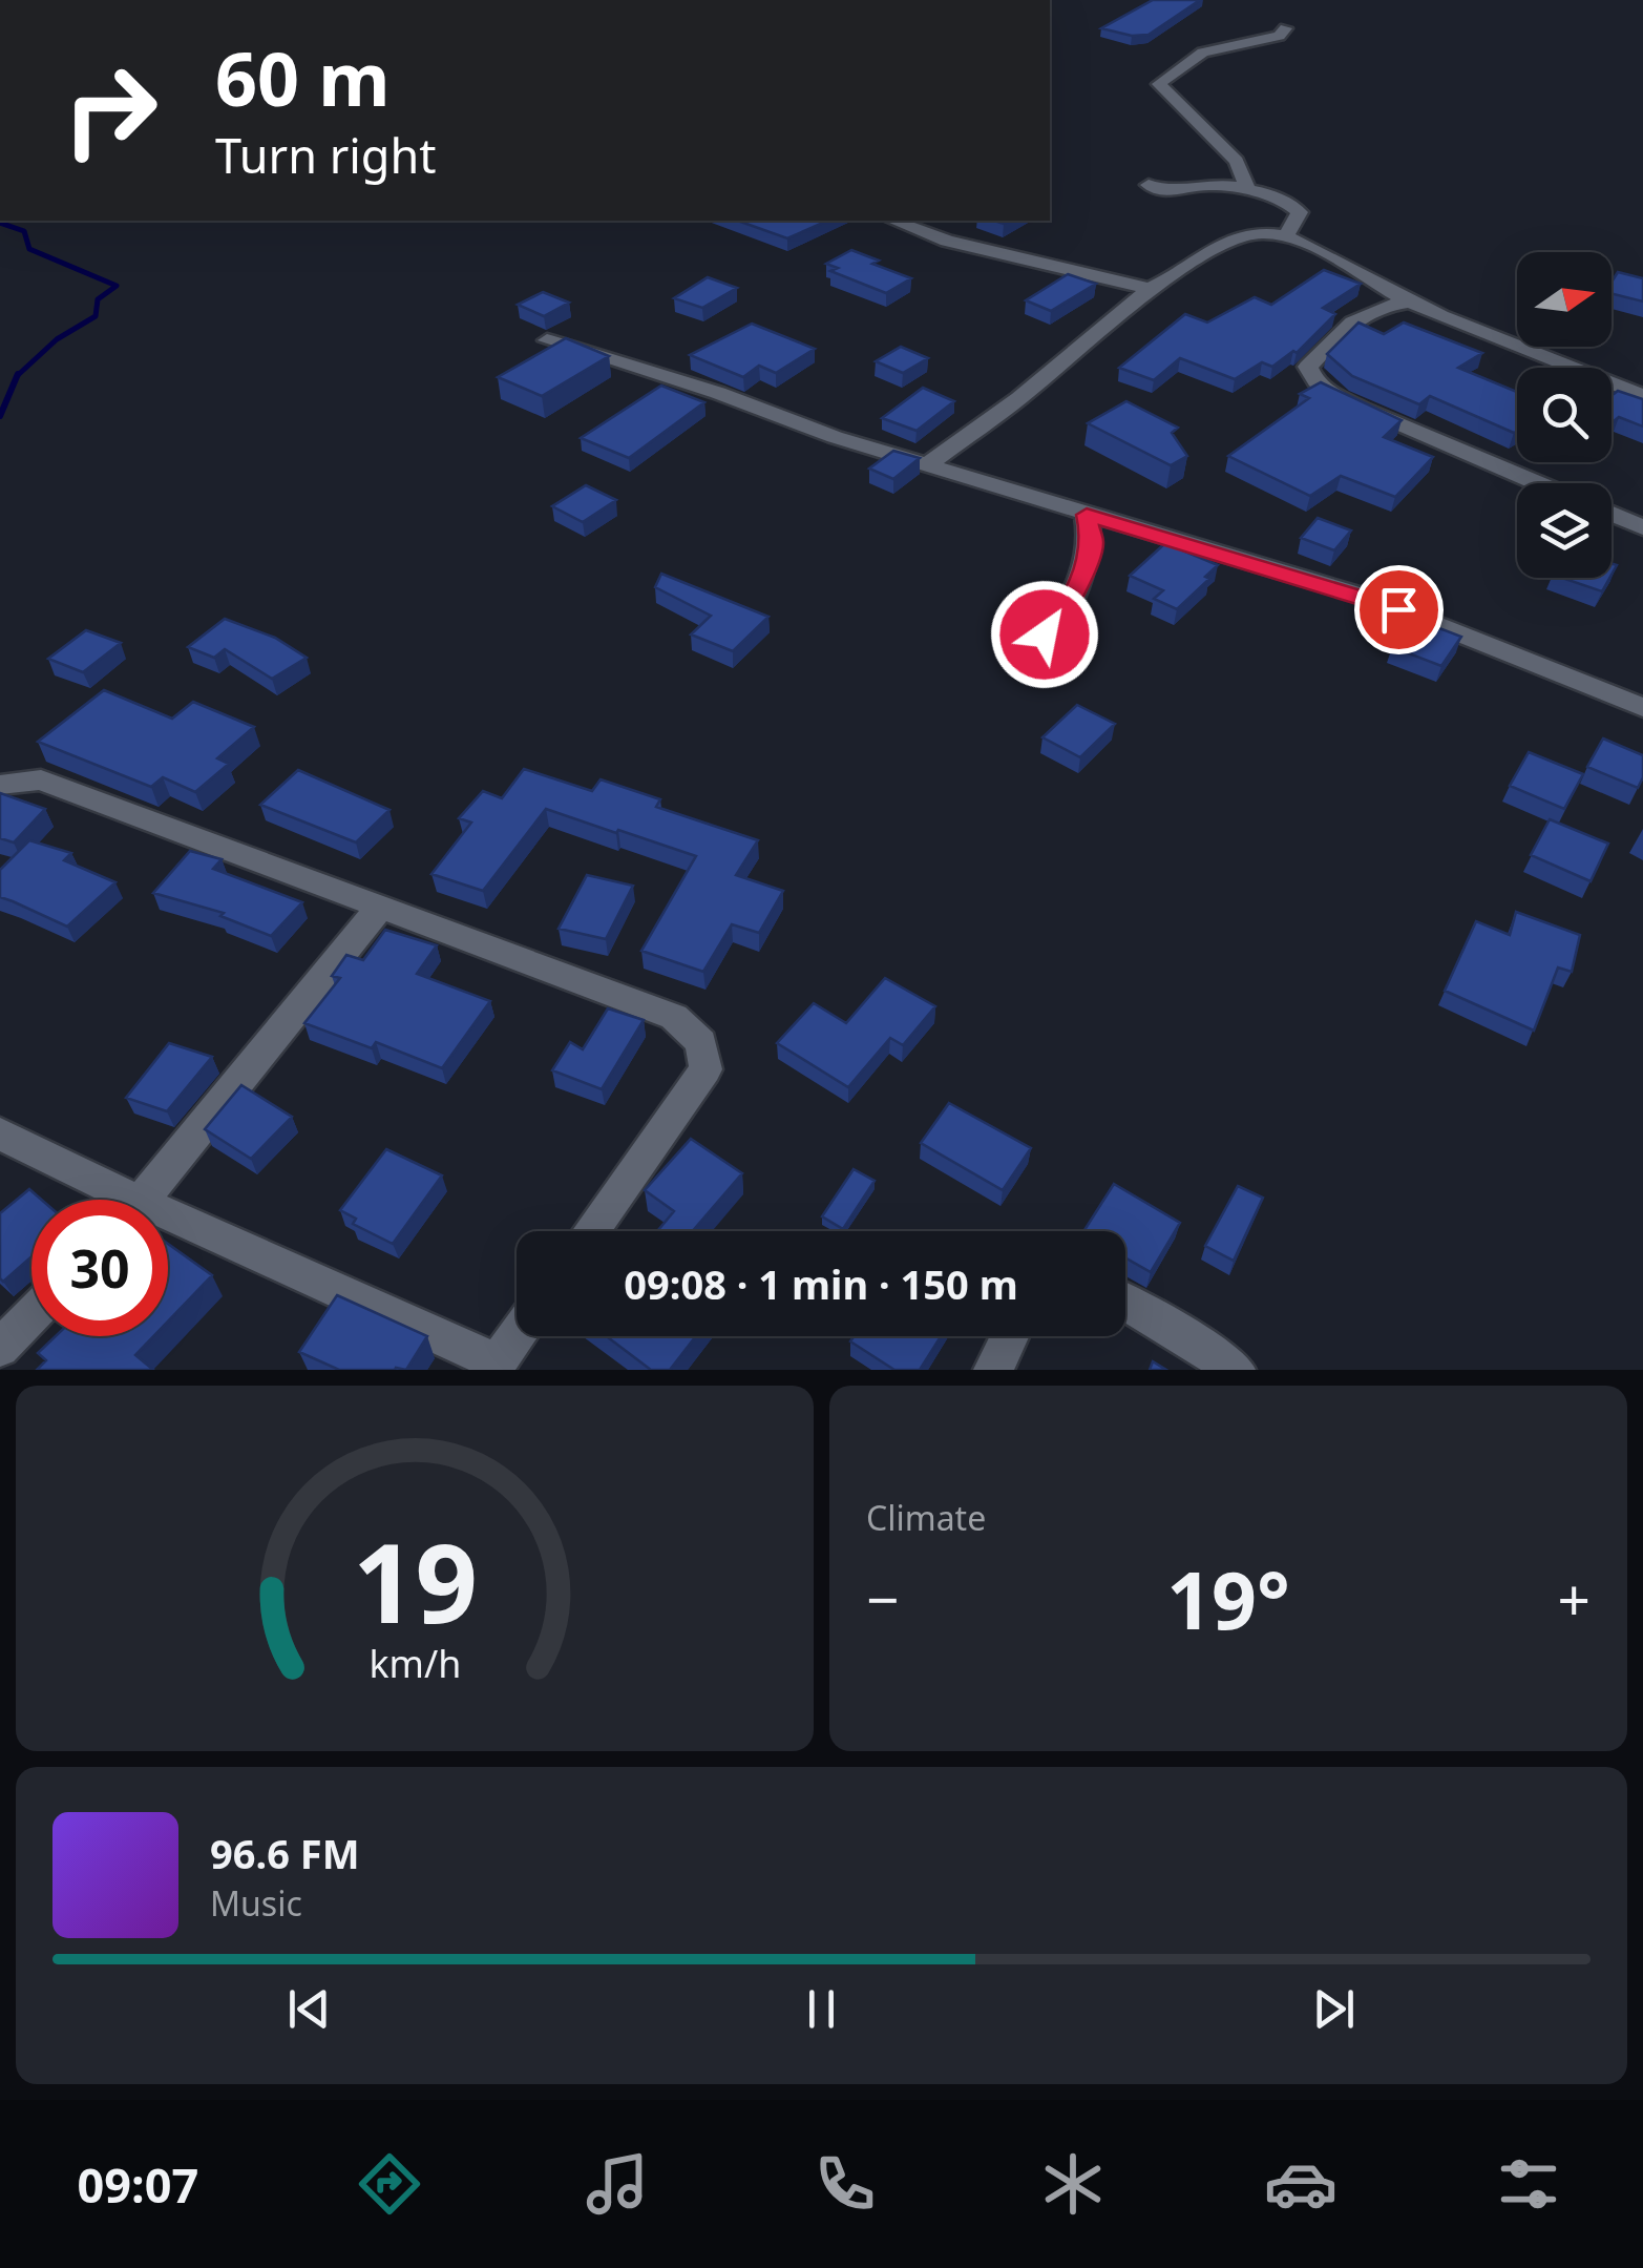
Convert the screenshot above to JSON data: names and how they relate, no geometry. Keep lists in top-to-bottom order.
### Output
{
  "north": "right",
  "page": {
    "turn": ["60 m", "Turn right"],
    "limit": "30",
    "trip": "09:08 · 1 min · 150 m",
    "tile": "Climate",
    "heat": ["−", "19°", "+"],
    "song": ["96.6 FM", "Music"],
    "tabs": "09:07",
    "gauge": ["19", "km/h"]
  }
}
